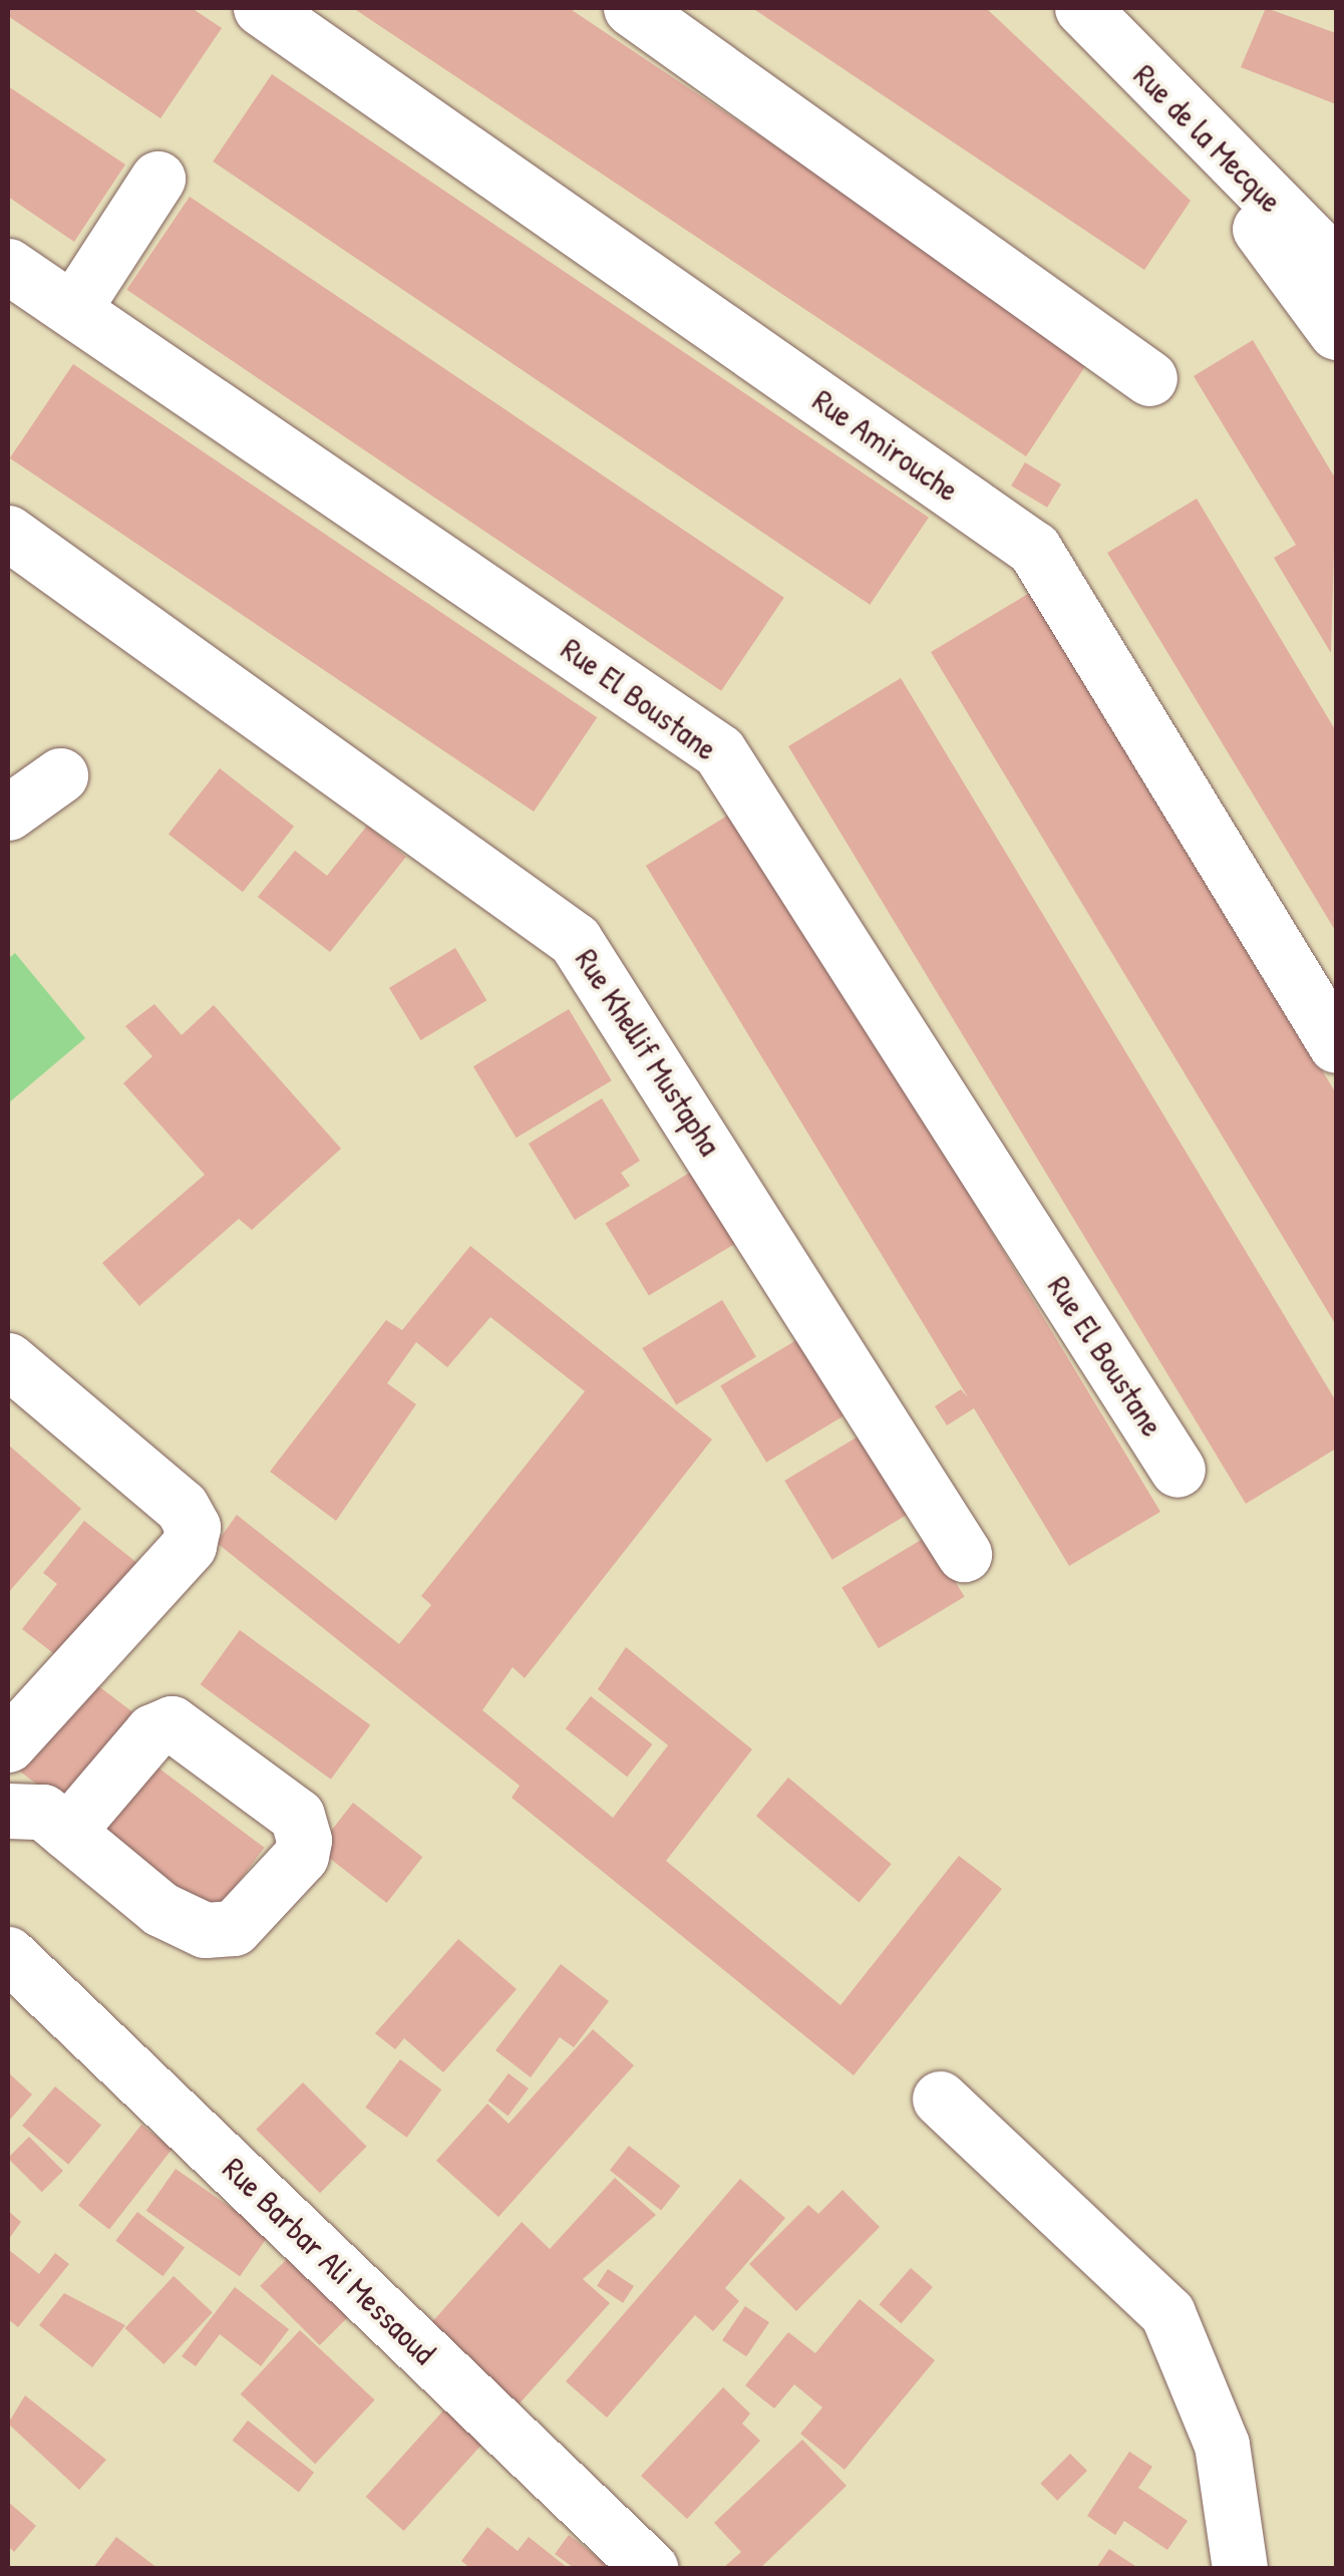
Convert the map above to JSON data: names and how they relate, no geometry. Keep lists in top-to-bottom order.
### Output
{
  "streets": {
    "street": [
      "Rue de la Mecque",
      "Rue Amirouche",
      "Rue El Boustane",
      "Rue Khellif Mustapha",
      "Rue Barbar Ali Messaoud"
    ]
  }
}
